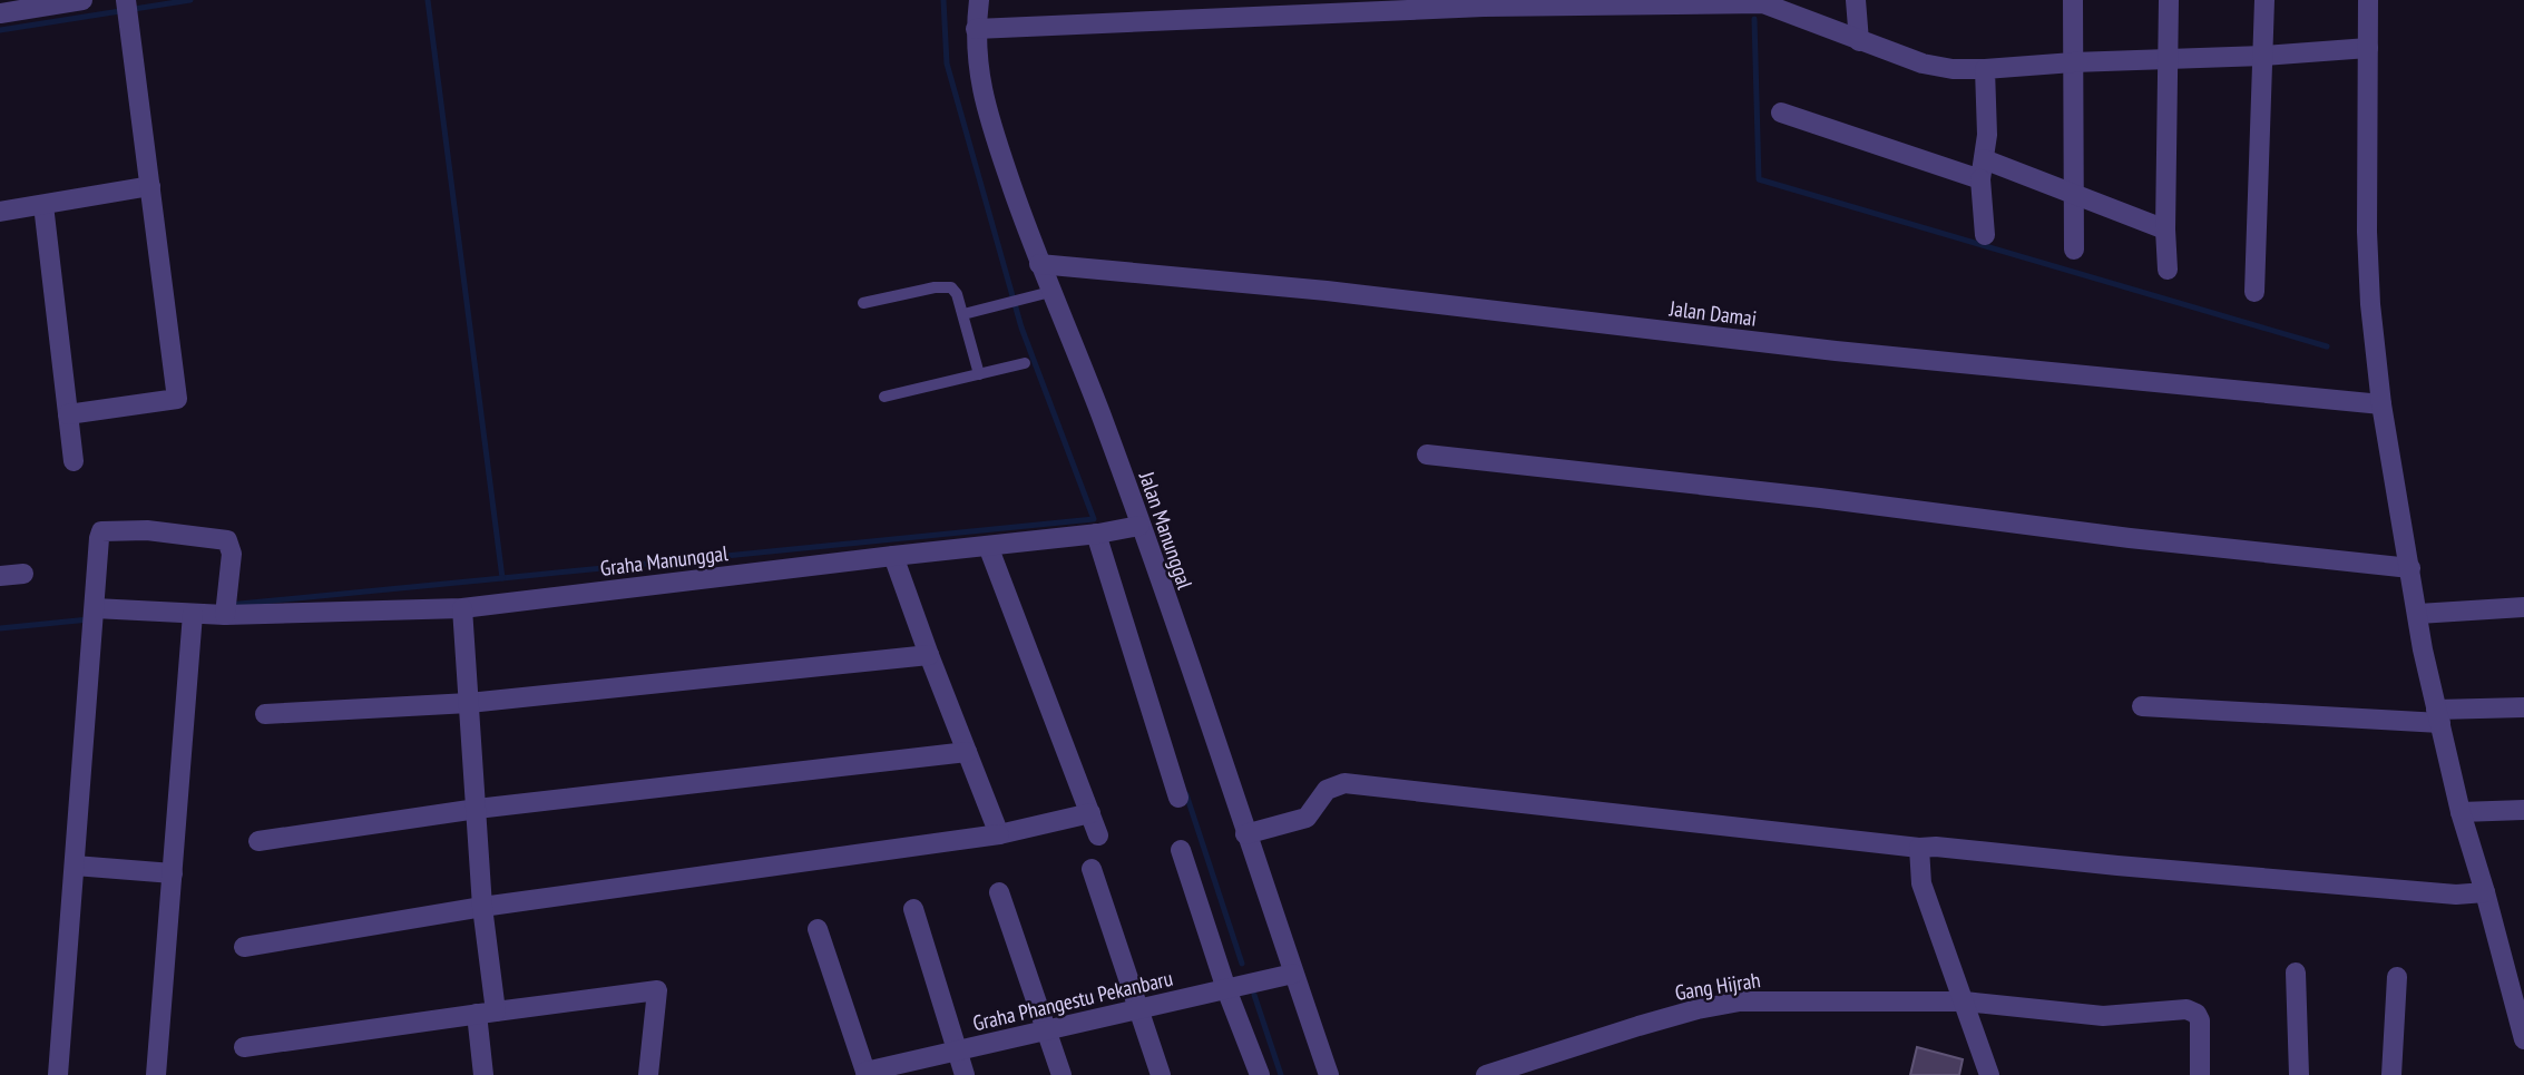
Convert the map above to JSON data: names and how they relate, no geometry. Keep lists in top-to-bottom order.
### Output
{
  "streets": {
    "street": [
      "Jalan Damai",
      "Jalan Manunggal",
      "Graha Manunggal",
      "Gang Hijrah",
      "Graha Phangestu Pekanbaru"
    ]
  },
  "crossings": [
    ["Jalan Damai", "Jalan Manunggal"],
    ["Jalan Manunggal", "Graha Manunggal"],
    ["Jalan Manunggal", "Graha Phangestu Pekanbaru"]
  ]
}
